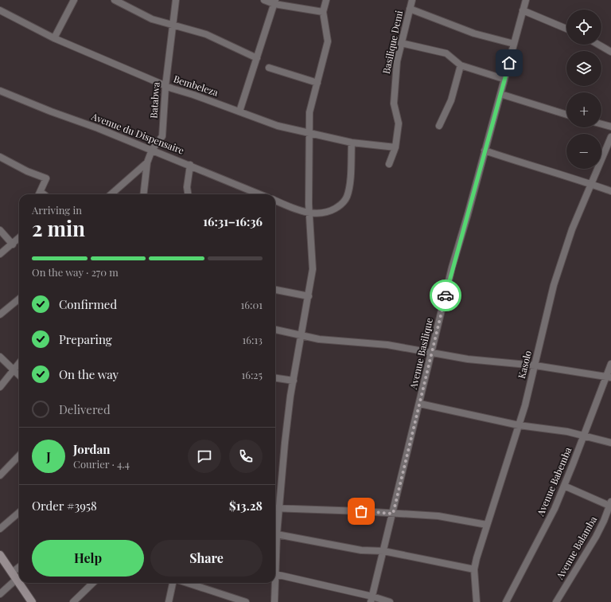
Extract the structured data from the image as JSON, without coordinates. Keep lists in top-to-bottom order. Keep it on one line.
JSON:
{"streets":{"street":["Basilique Demi","Bembeleza","Batabwa","Avenue du Dispensaire","Avenue Basilique","Kasolo","Avenue Babemba","Avenue Balamba"]},"crossings":[["Basilique Demi","Bembeleza"],["Bembeleza","Batabwa"],["Batabwa","Avenue du Dispensaire"]],"page":{"map_buttons":["+","−"],"heading":["2 min","Arriving in","16:31–16:36"],"panel":["Jordan","Courier · 4.4","Order #3958","$13.28"],"bar":"On the way · 270 m","list":[["Confirmed","16:01"],["Preparing","16:13"],["On the way","16:25"],"Delivered"],"round":"J","buttons":["Help","Share"]}}
